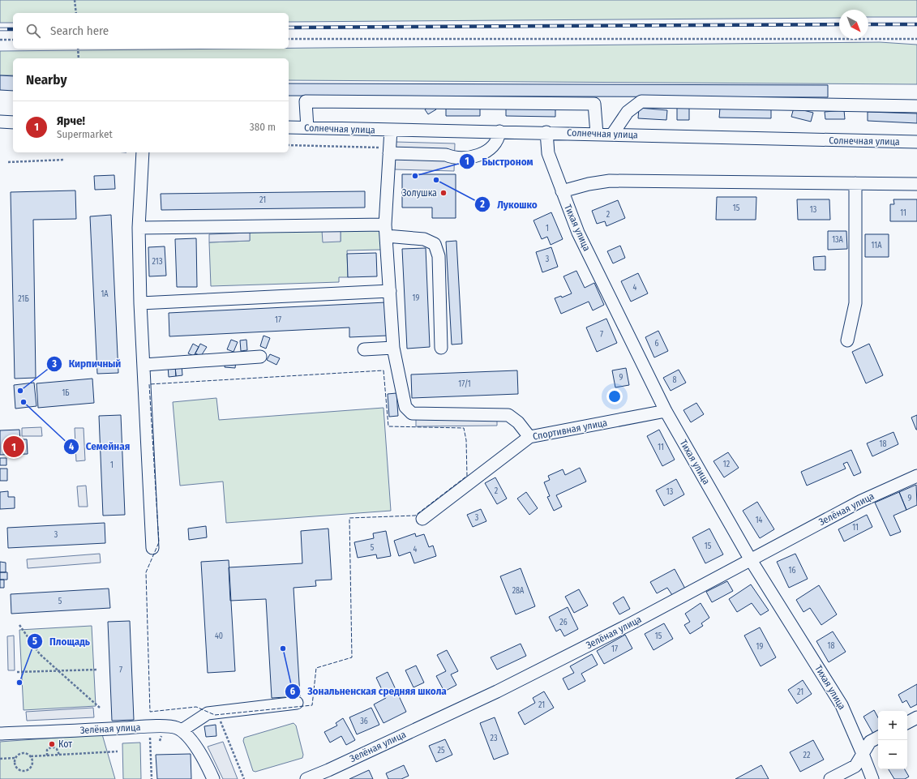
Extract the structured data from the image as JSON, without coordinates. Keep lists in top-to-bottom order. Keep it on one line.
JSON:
{"streets":{"street":["Солнечная улица","Тихая улица","Спортивная улица","Зелёная улица"]},"crossings":[["Солнечная улица","Тихая улица"],["Тихая улица","Спортивная улица"],["Тихая улица","Зелёная улица"]],"places":["Быстроном","Лукошко","Золушка","Кирпичный","Семейная","Зональненская средняя школа","Площадь","Кот"],"house_numbers":["21","15","13","11","2","1","13А","11А","3","21З","4","1А","19","21Б","17","7","6","9","8","17/1","1Б","18","11","12","1","2","13","9","3","14","11","3","15","5","4","16","28А","5","26","40","15","18","19","17","7","21","21","36","23","25","22"],"north":"bottom right","page":{"search":"Search here","heading":"Nearby","list":[{"mark":"1","name":"Ярче!","note":"Supermarket","value":"380 m"}],"pins":"1","map_buttons":["+","−"]}}
